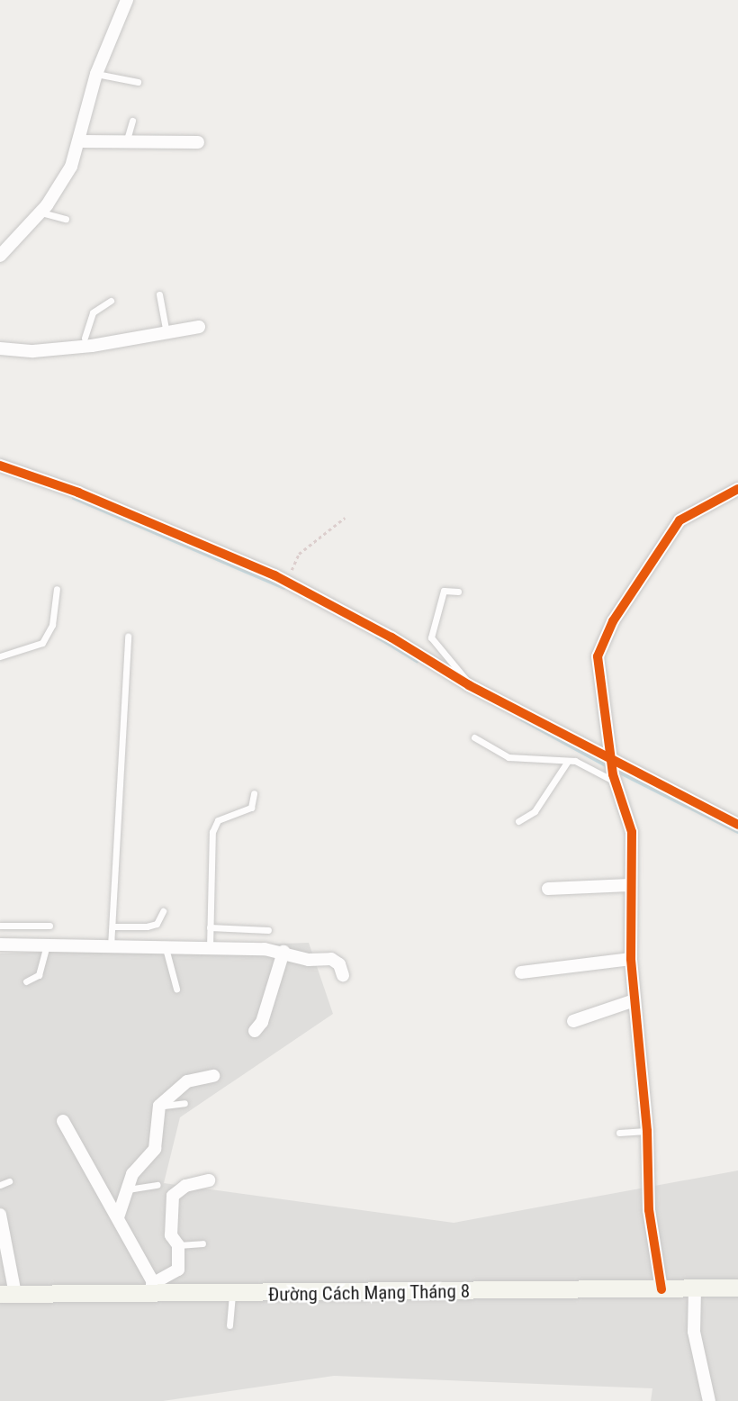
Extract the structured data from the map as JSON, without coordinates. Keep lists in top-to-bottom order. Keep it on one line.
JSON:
{"streets":{"street":["Đường Cách Mạng Tháng 8"]}}
